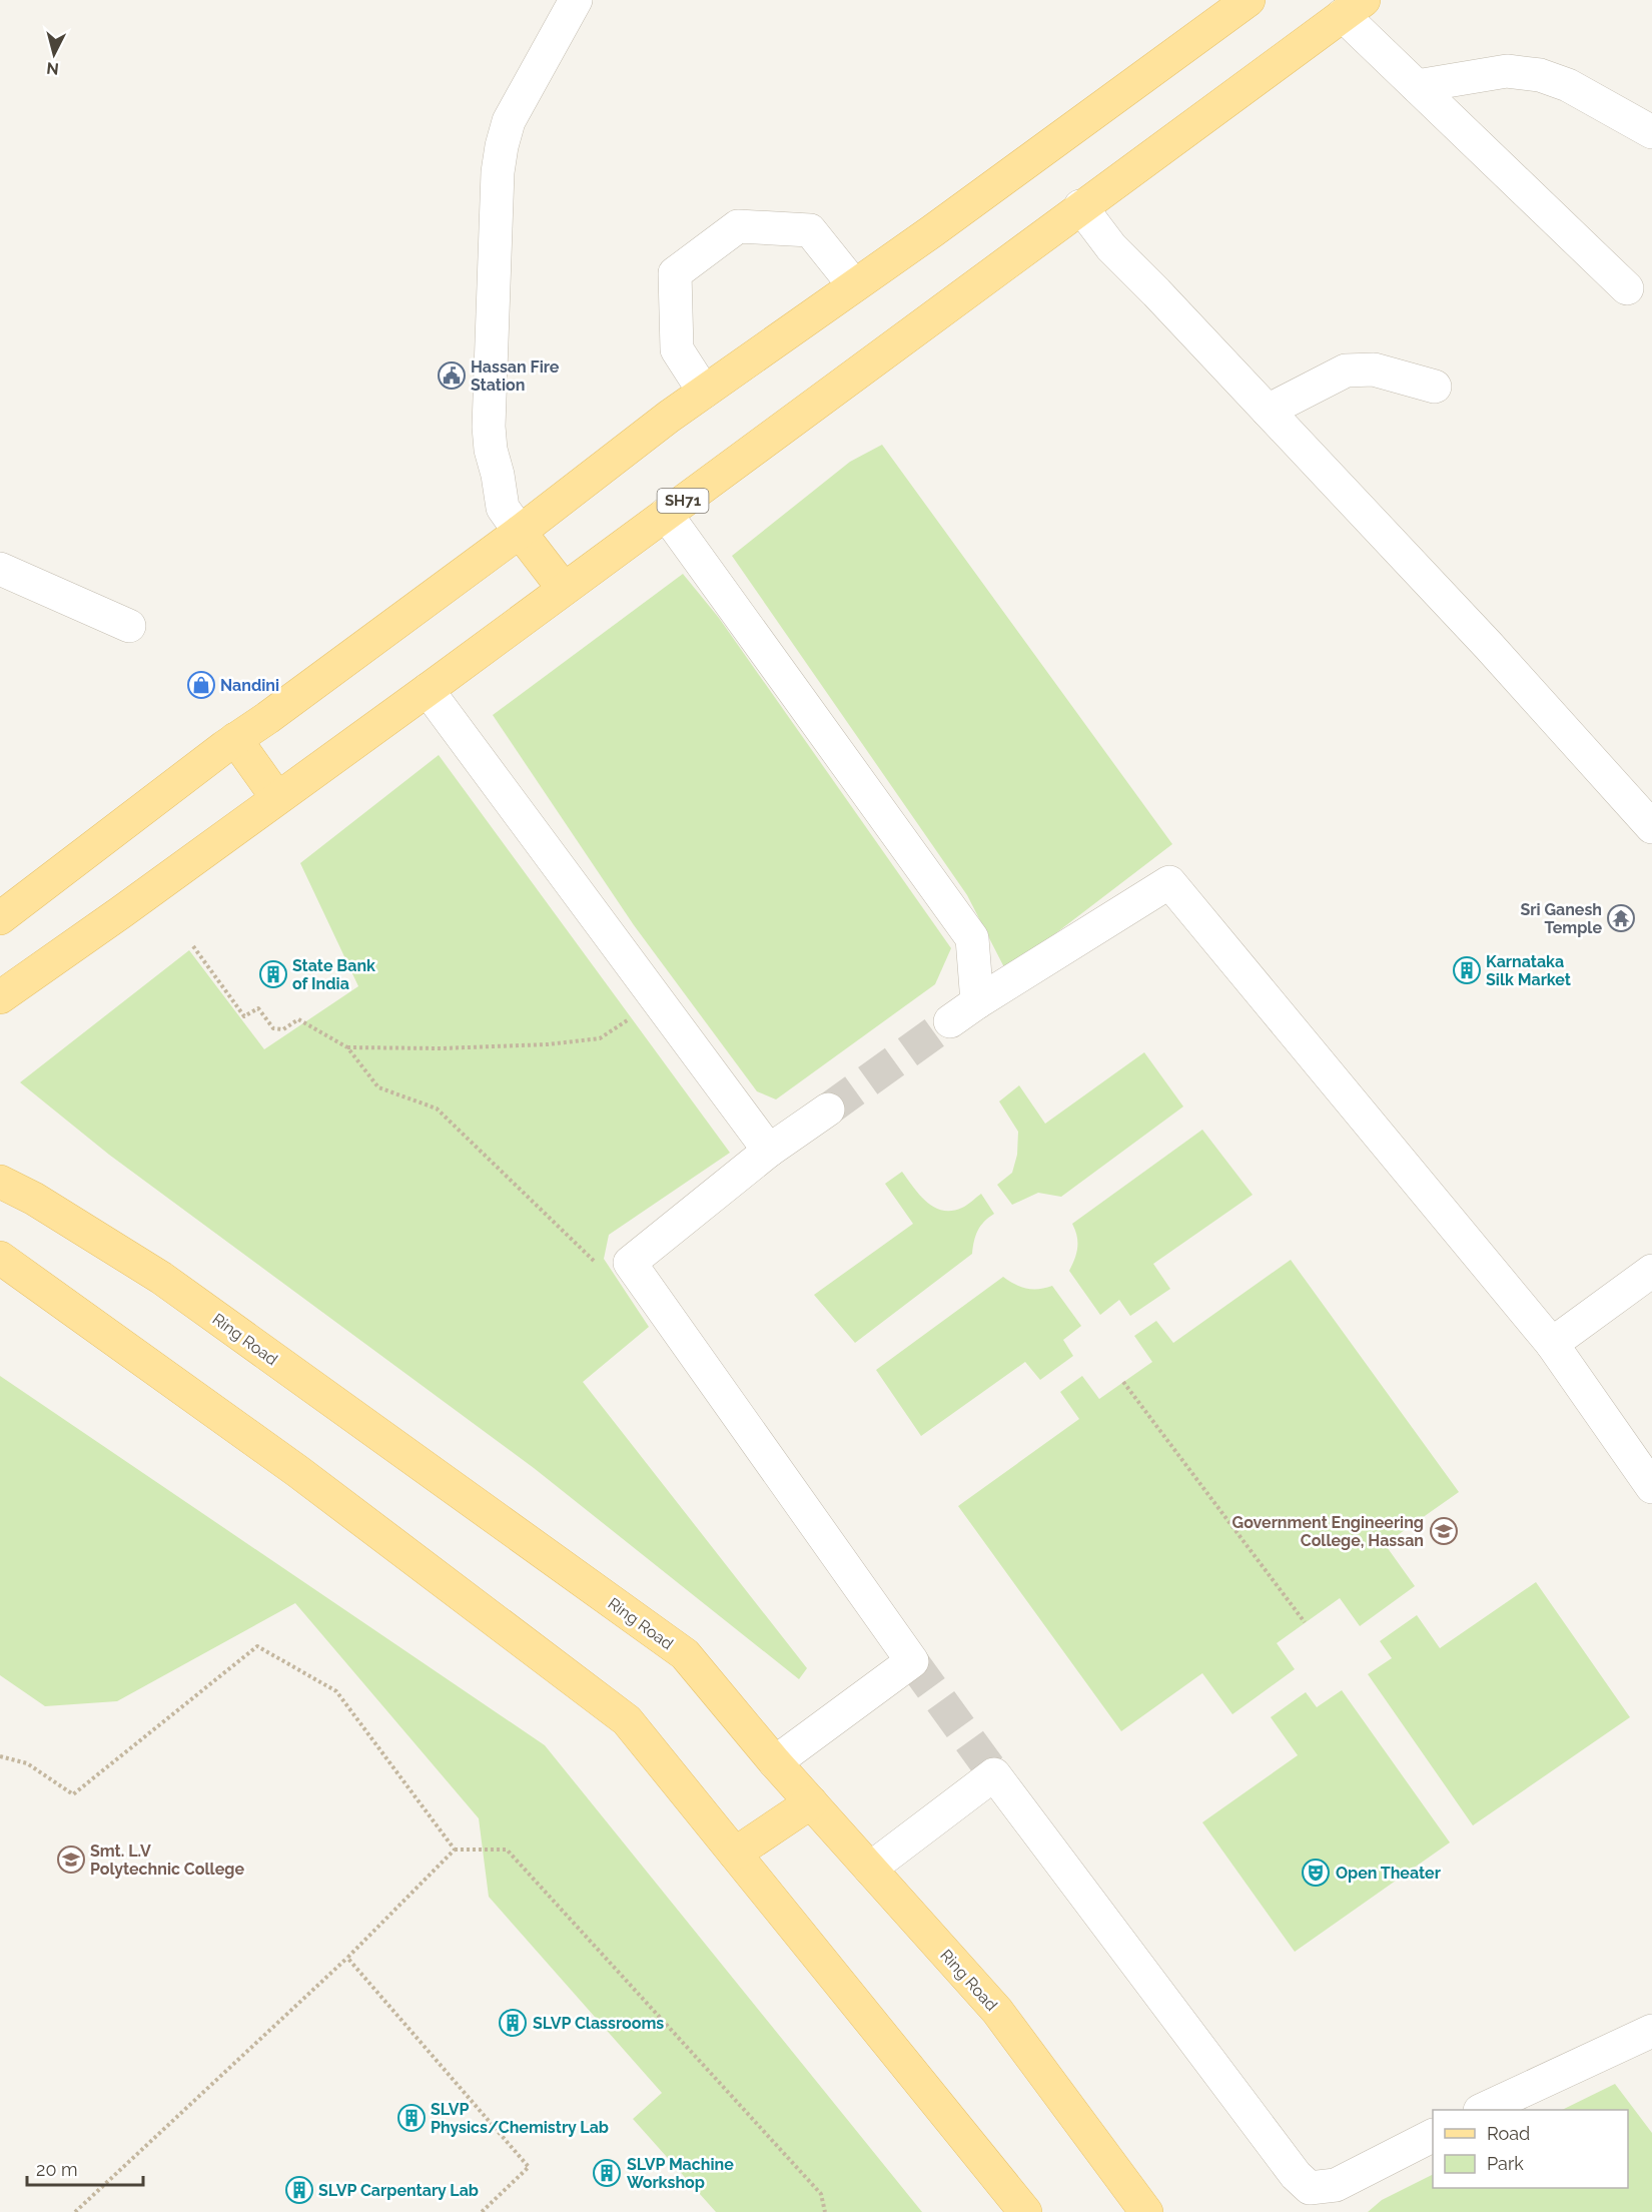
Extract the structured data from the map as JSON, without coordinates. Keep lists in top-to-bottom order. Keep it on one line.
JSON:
{"streets":{"main road":["SH71","Ring Road"]},"places":{"public building":["Hassan Fire Station"],"shop":["Nandini"],"temple":["Sri Ganesh Temple"],"building":["Karnataka Silk Market","State Bank of India","SLVP Classrooms","SLVP Physics/Chemistry Lab","SLVP Machine Workshop","SLVP Carpentary Lab"],"school or university":["Government Engineering College, Hassan","Smt. L.V Polytechnic College"],"theatre":["Open Theater"]},"legend":["Road","Park"],"scale_bar":"20 m","north":"bottom"}
